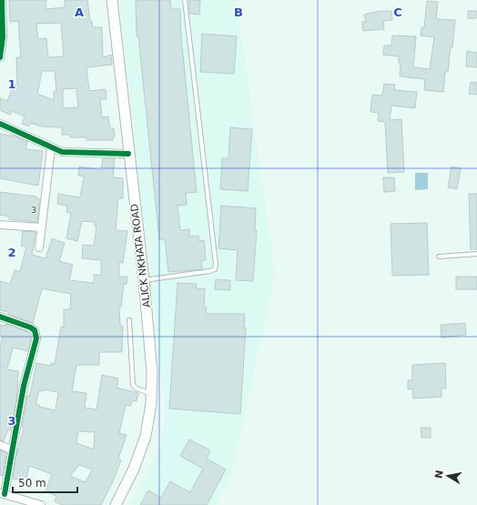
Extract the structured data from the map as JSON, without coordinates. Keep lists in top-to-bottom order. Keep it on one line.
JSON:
{"streets":{"main road":["ALICK NKHATA ROAD"]},"house_numbers":["3"],"scale_bar":"50 m","north":"left","grid":{"columns":["A","B","C"],"rows":["1","2","3"]}}
